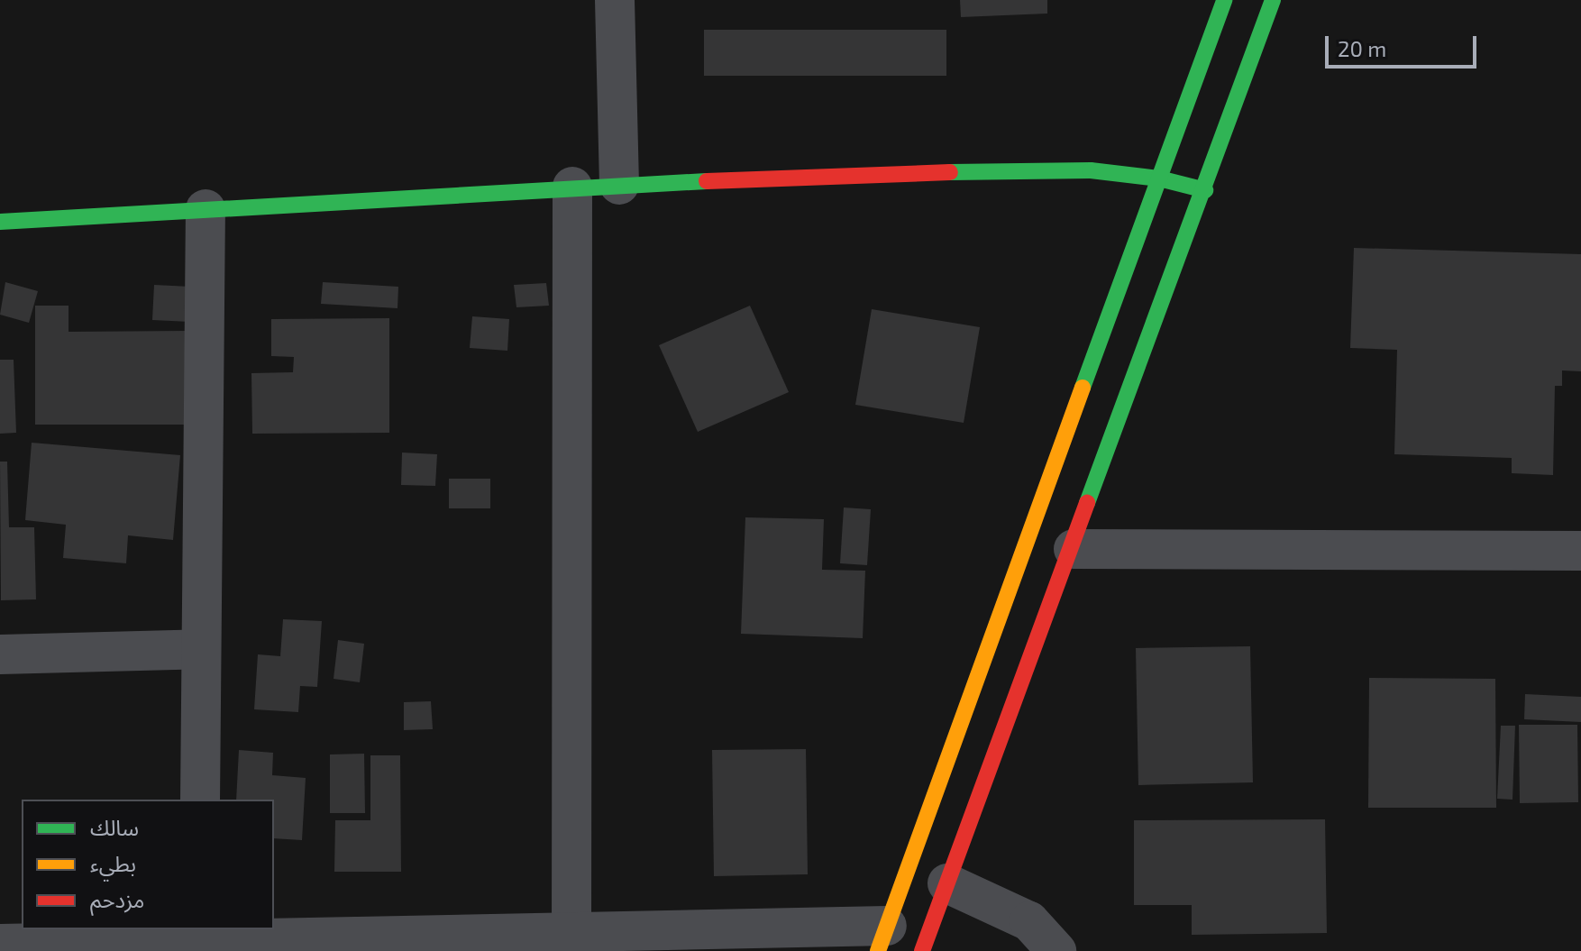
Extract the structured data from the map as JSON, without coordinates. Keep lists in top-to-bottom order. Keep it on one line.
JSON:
{"legend":["سالك","بطيء","مزدحم"],"scale_bar":"20 m"}
